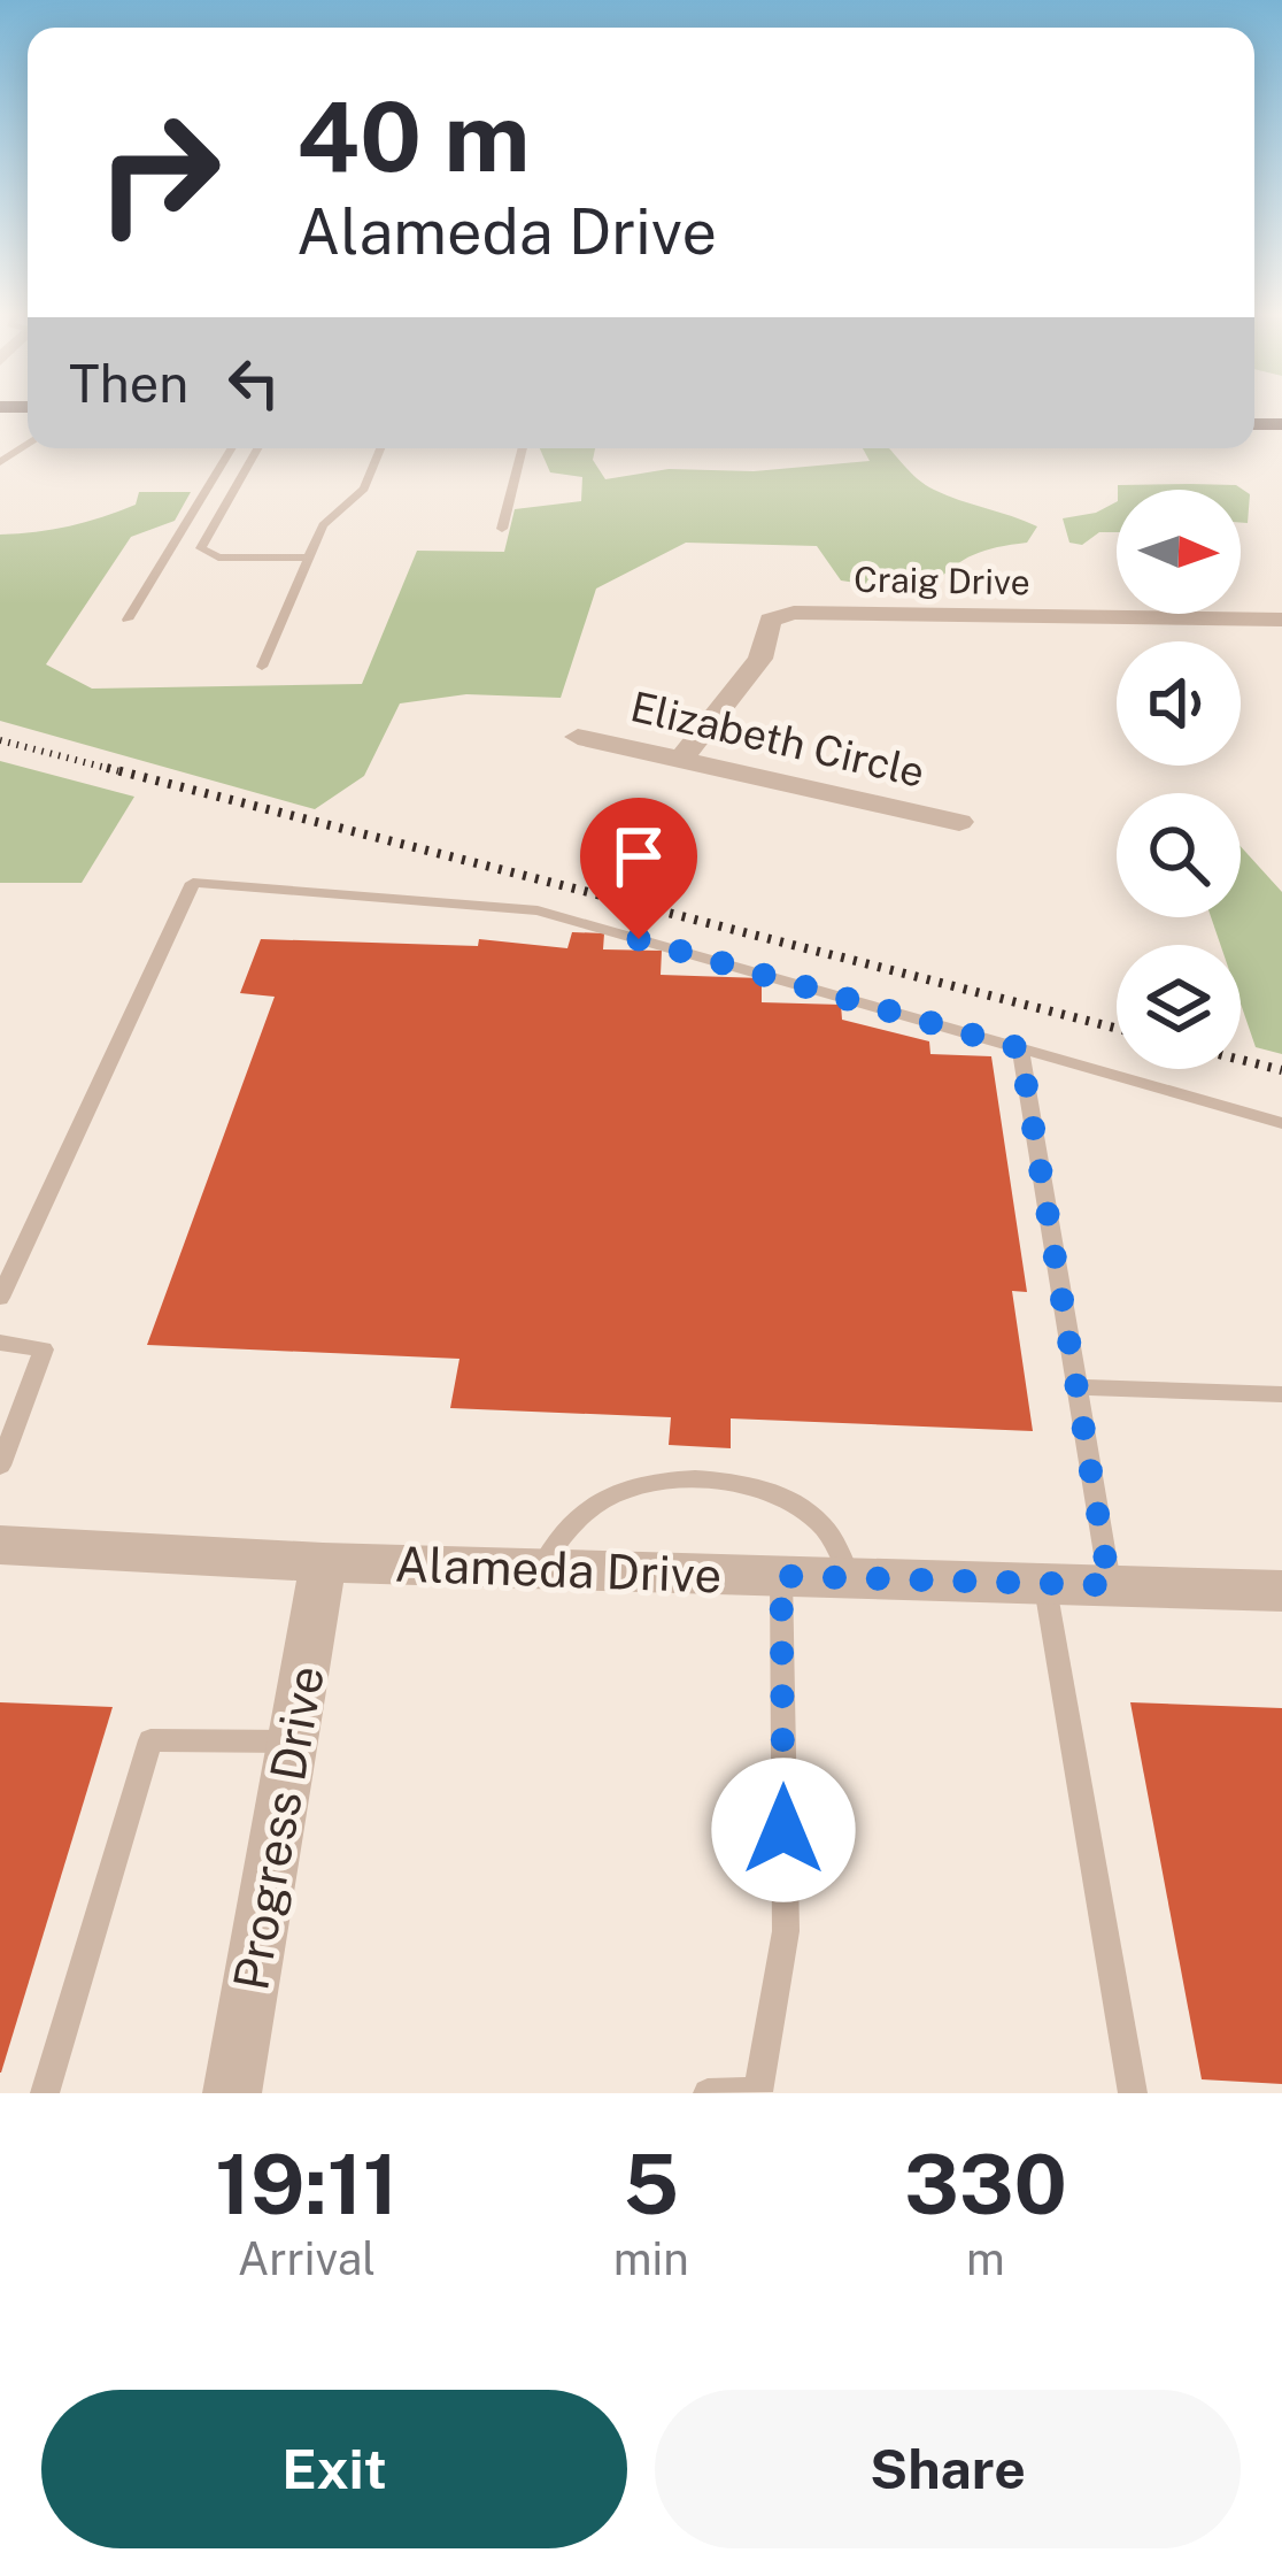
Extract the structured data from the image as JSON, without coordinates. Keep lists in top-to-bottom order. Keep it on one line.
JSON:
{"streets":{"street":["Craig Drive","Elizabeth Circle","Alameda Drive","Progress Drive"]},"crossings":[["Craig Drive","Elizabeth Circle"],["Alameda Drive","Progress Drive"]],"north":"right","page":{"turn":["40 m","Alameda Drive"],"then":"Then","eta":["19:11","Arrival","5","min","330","m"],"buttons":["Exit","Share"]}}
